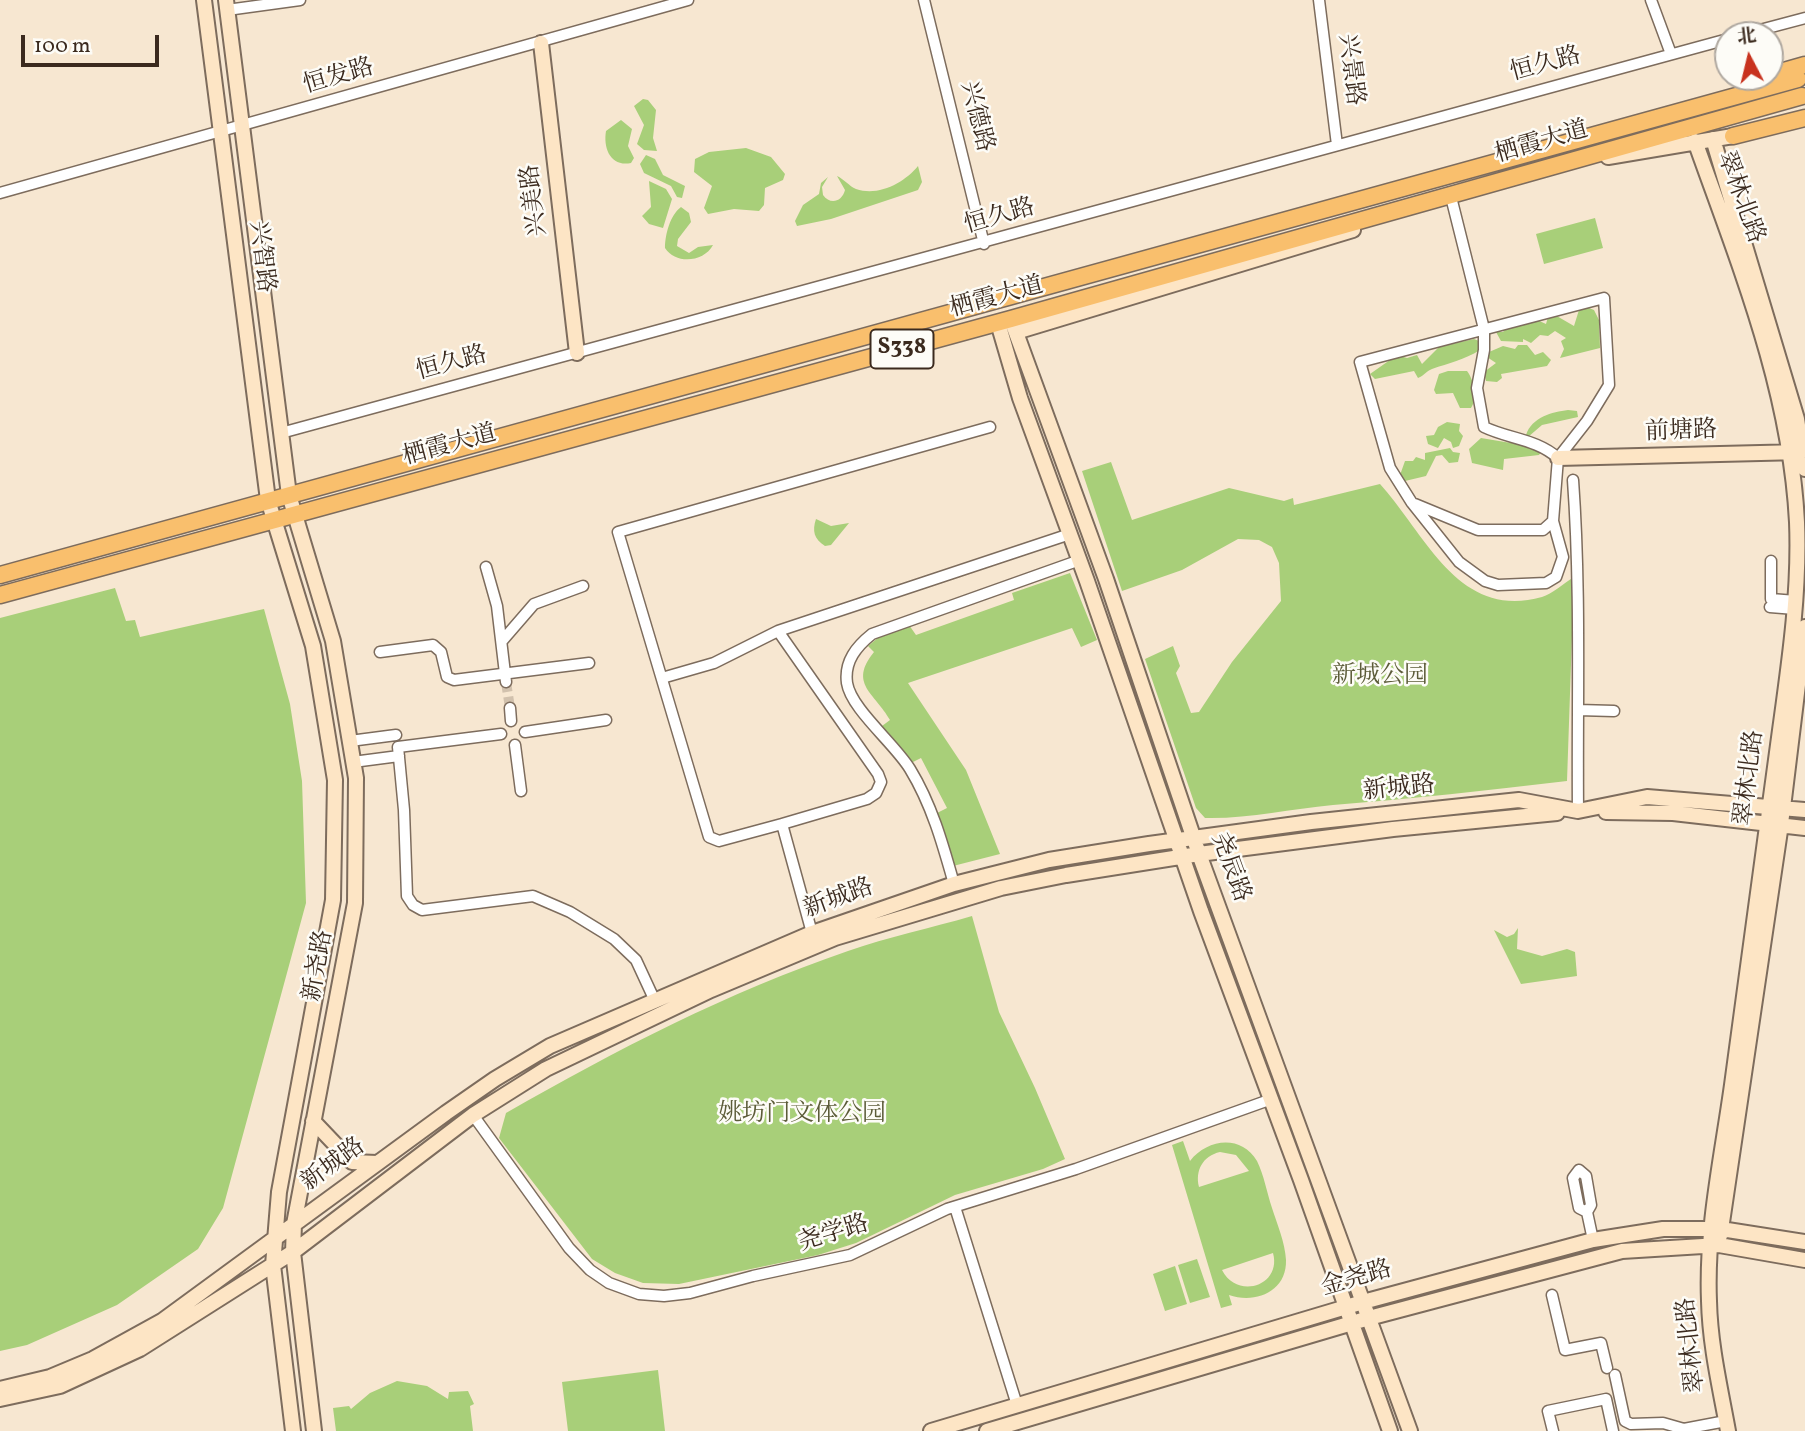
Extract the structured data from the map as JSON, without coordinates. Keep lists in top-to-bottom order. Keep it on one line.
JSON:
{"streets":{"main road":["栖霞大道","翠林北路","兴美路","兴智路","S338","前塘路","新城路","尧辰路","新尧路","金尧路"],"street":["恒久路","兴景路","恒发路","兴德路","尧学路"]},"crossings":[["恒久路","兴景路"],["恒久路","兴德路"],["恒久路","兴美路"],["恒久路","兴智路"],["恒发路","兴美路"],["恒发路","兴智路"],["栖霞大道","兴智路"],["栖霞大道","尧辰路"],["栖霞大道","新尧路"],["翠林北路","前塘路"],["翠林北路","新城路"],["翠林北路","金尧路"],["兴智路","新尧路"],["新城路","尧辰路"],["新城路","新尧路"],["新城路","尧学路"],["尧辰路","尧学路"],["尧辰路","金尧路"]],"parks":["新城公园","姚坊门文体公园"],"scale_bar":"100 m","north":"top"}
